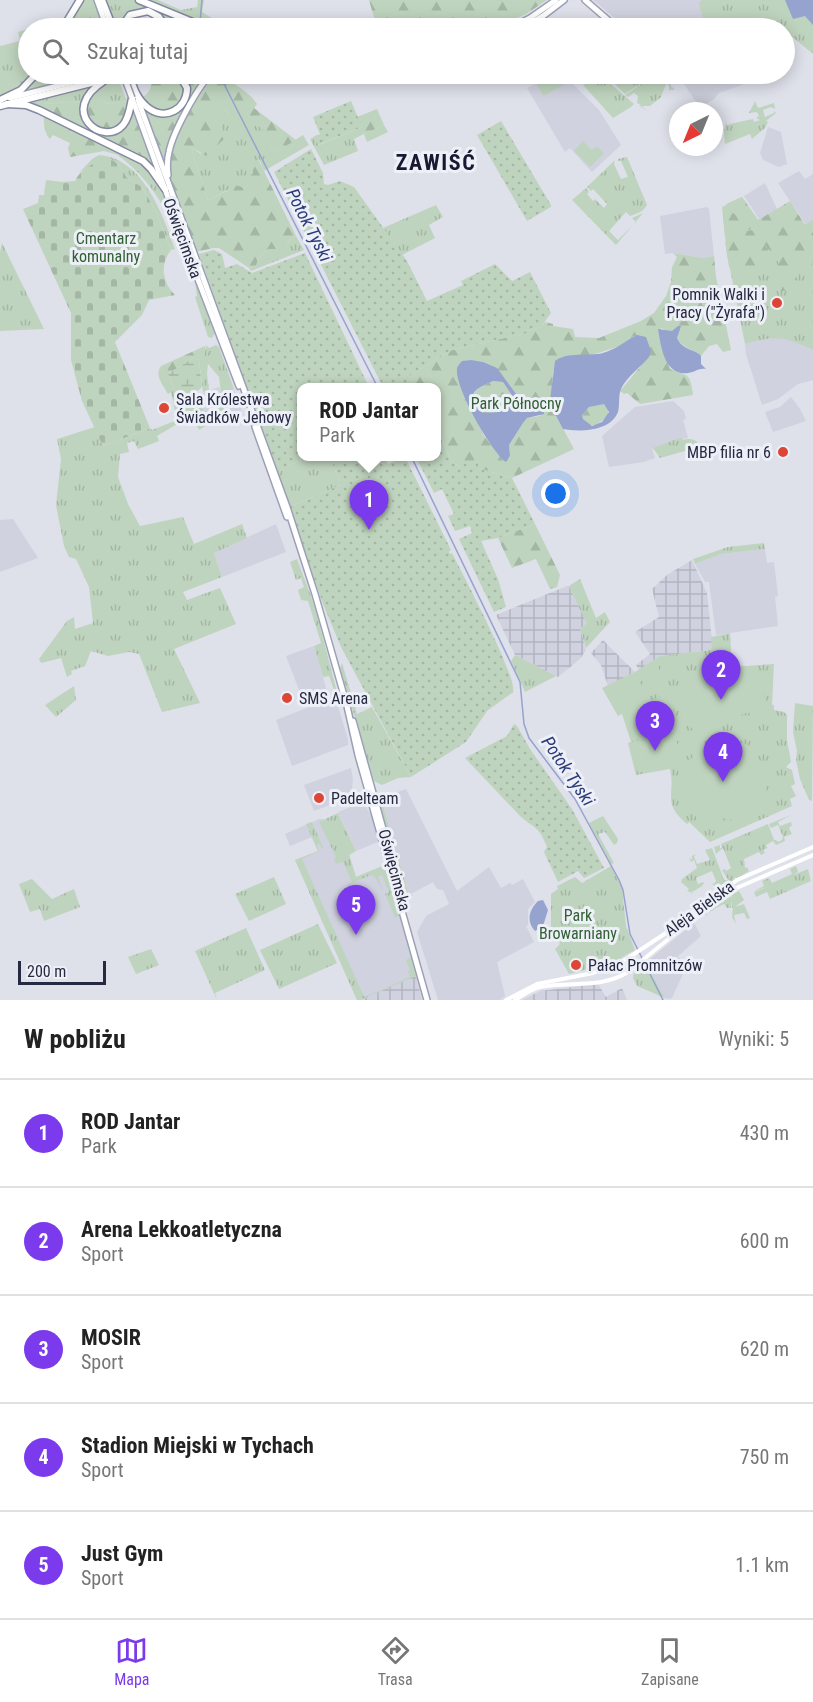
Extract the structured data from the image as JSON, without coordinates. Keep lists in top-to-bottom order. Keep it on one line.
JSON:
{"streets":{"highway":["Oświęcimska"],"main road":["Aleja Bielska"]},"districts":["ZAWIŚĆ"],"water":["Potok Tyski"],"parks":["Cmentarz komunalny","Park Północny","Park Browarniany"],"places":["Pomnik Walki i Pracy (\"Żyrafa\")","Sala Królestwa Świadków Jehowy","MBP filia nr 6","SMS Arena","Padelteam","Pałac Promnitzów"],"scale_bar":"200 m","north":"bottom left","page":{"search":"Szukaj tutaj","popup":["ROD Jantar","Park"],"pins":["1","2","3","4","5"],"scale":"200 m","heading":["W pobliżu","Wyniki: 5"],"list":[{"mark":"1","name":"ROD Jantar","note":"Park","value":"430 m"},{"mark":"2","name":"Arena Lekkoatletyczna","note":"Sport","value":"600 m"},{"mark":"3","name":"MOSIR","note":"Sport","value":"620 m"},{"mark":"4","name":"Stadion Miejski w Tychach","note":"Sport","value":"750 m"},{"mark":"5","name":"Just Gym","note":"Sport","value":"1.1 km"}],"nav":["Mapa","Trasa","Zapisane"]}}
